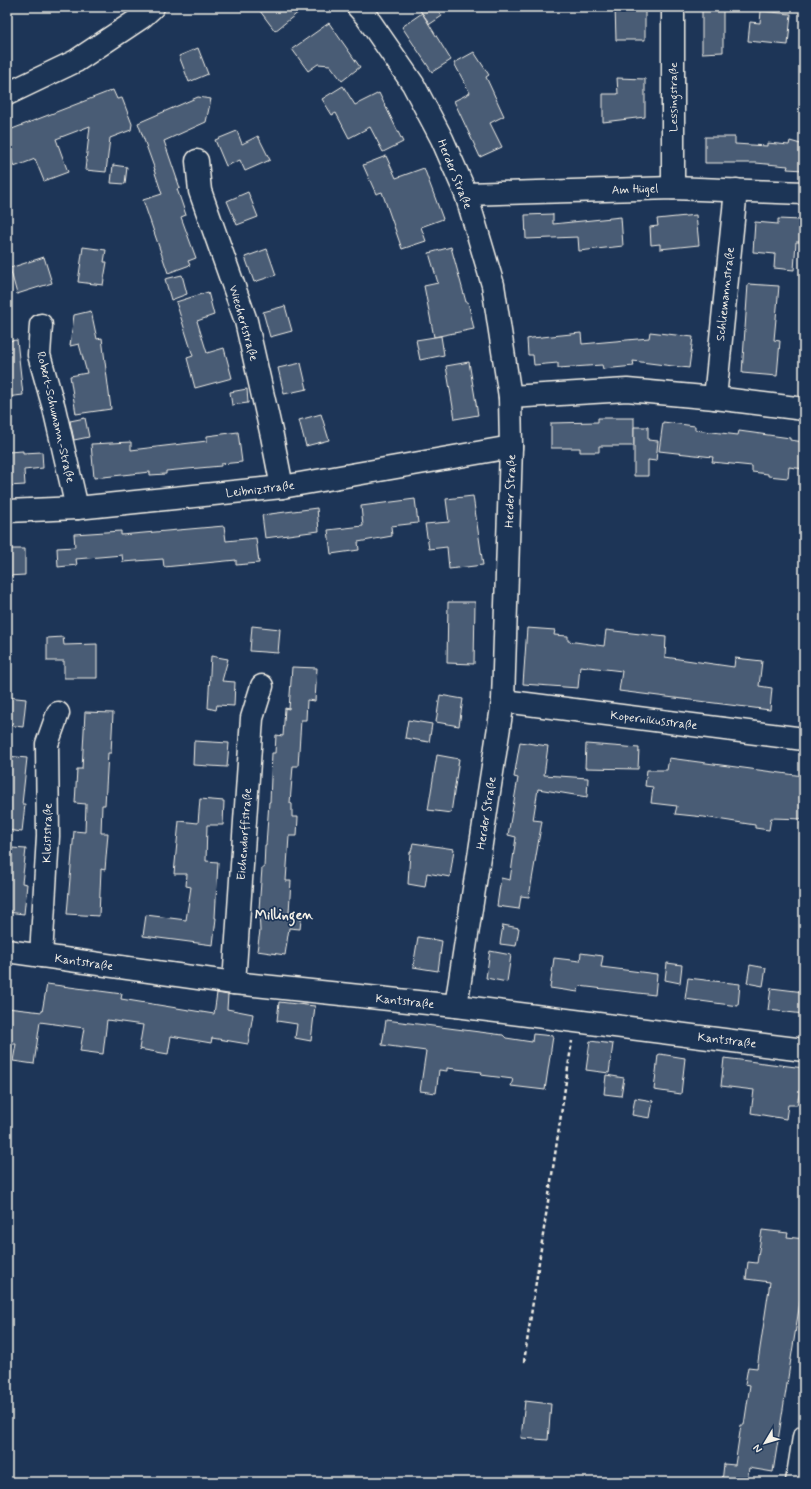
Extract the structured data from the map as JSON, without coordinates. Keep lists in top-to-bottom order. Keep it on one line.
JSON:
{"streets":{"street":["Lessingstraße","Herder Straße","Am Hügel","Schliemannstraße","Wiechertstraße","Robert-Schumann-Straße","Leibnizstraße","Kopernikusstraße","Kleiststraße","Eichendorffstraße","Kantstraße"]},"crossings":[["Lessingstraße","Am Hügel"],["Herder Straße","Am Hügel"],["Herder Straße","Leibnizstraße"],["Herder Straße","Kopernikusstraße"],["Herder Straße","Kantstraße"],["Am Hügel","Schliemannstraße"],["Wiechertstraße","Leibnizstraße"],["Robert-Schumann-Straße","Leibnizstraße"],["Kleiststraße","Kantstraße"],["Eichendorffstraße","Kantstraße"]],"districts":["Millingen"],"north":"bottom left"}
